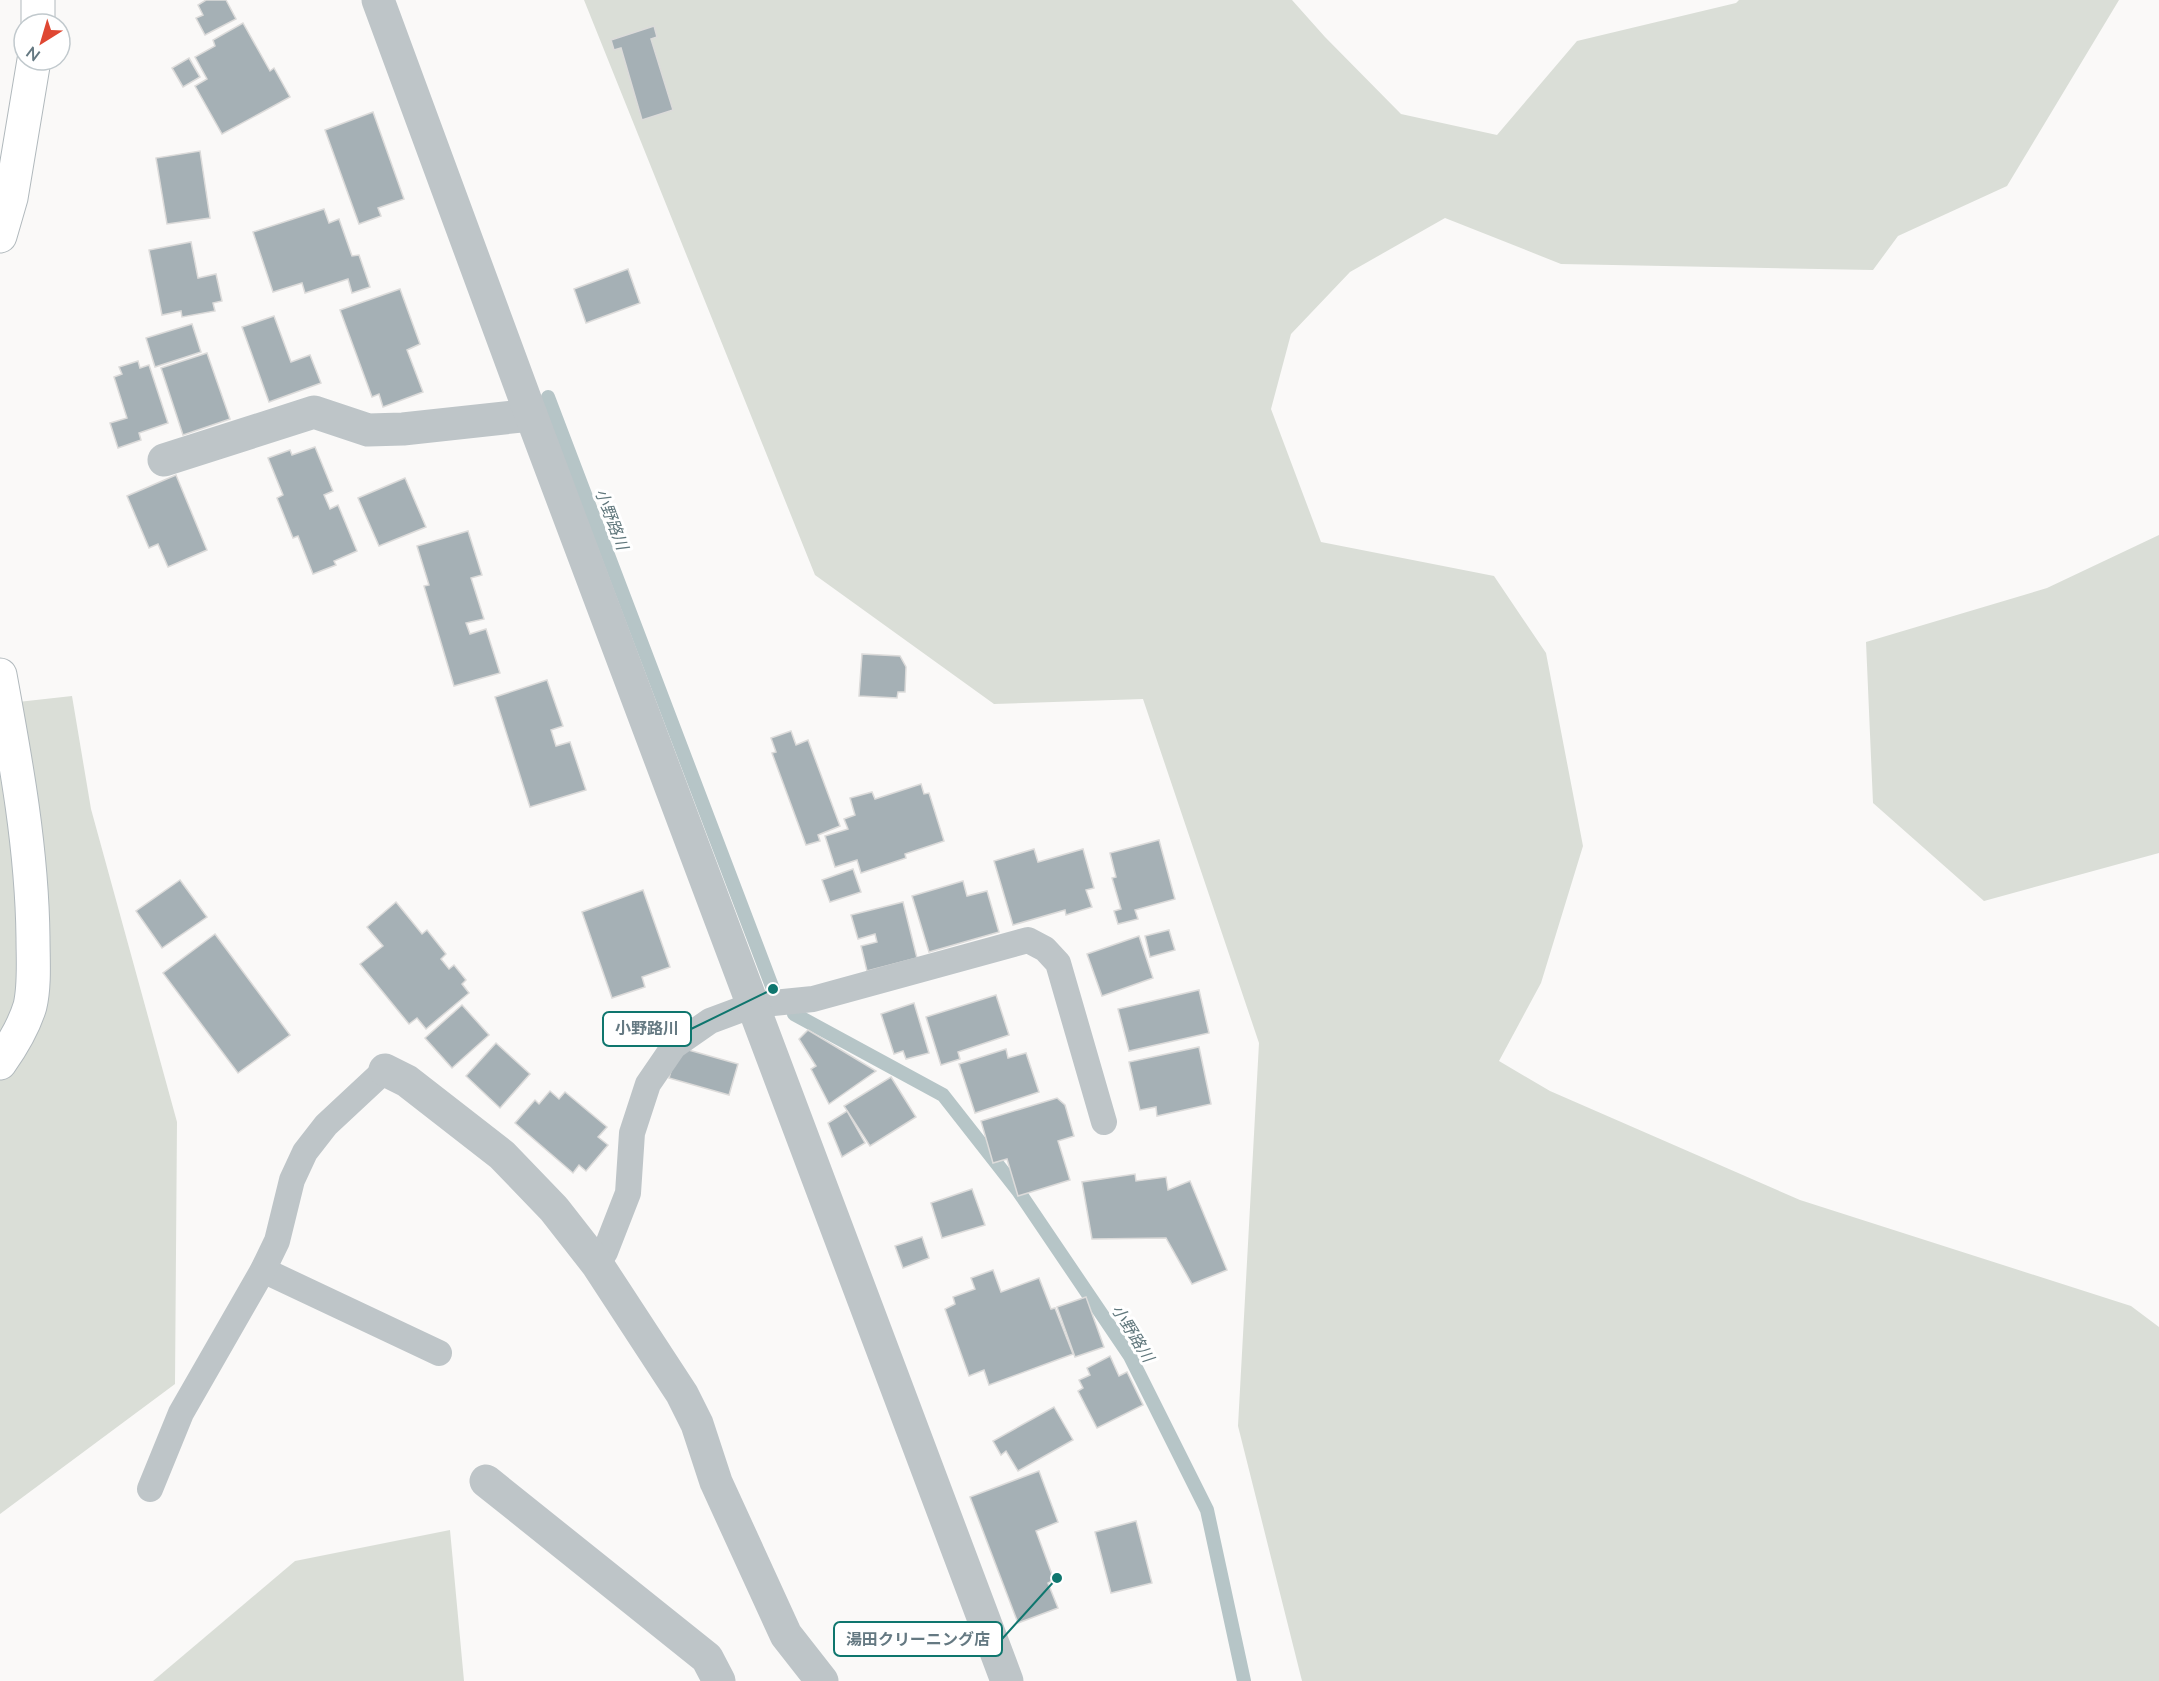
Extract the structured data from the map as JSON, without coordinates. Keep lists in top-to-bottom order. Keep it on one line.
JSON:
{"water":["小野路川"],"places":["小野路川","湯田クリーニング店"],"north":"bottom left"}
